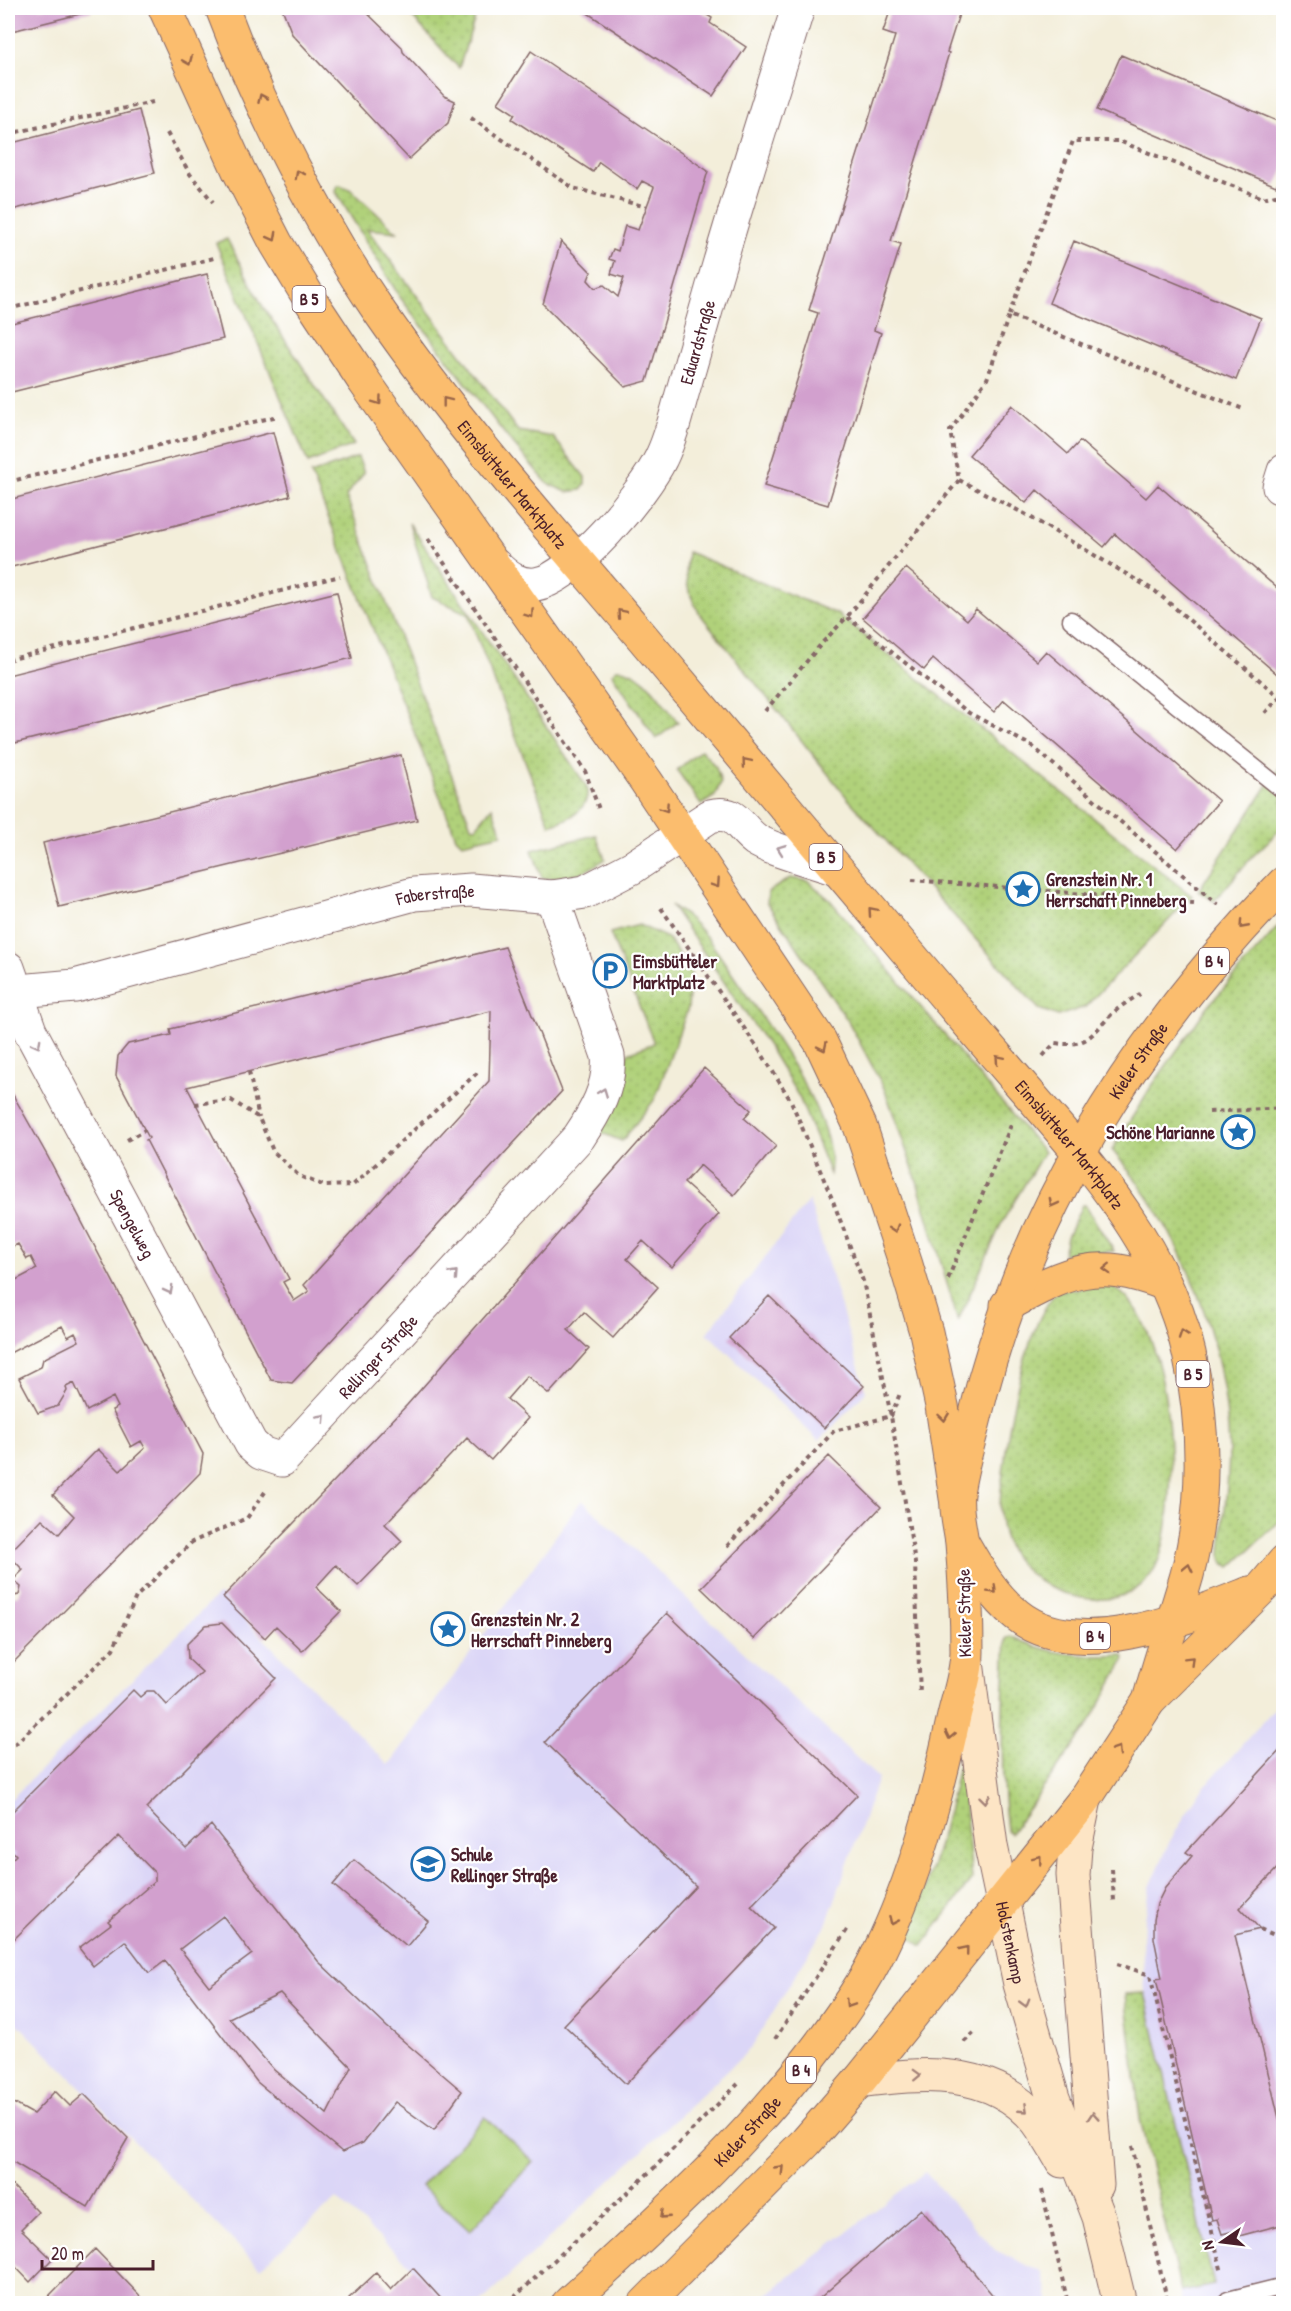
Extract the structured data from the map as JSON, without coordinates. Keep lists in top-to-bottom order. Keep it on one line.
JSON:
{"streets":{"main road":["B 5","Eimsbütteler Marktplatz","B 4","Kieler Straße","Holstenkamp"],"street":["Eduardstraße","Faberstraße","Spengelweg","Rellinger Straße"]},"crossings":[["B 5","Eduardstraße"],["B 5","Faberstraße"],["B 5","Kieler Straße"],["Eduardstraße","Eimsbütteler Marktplatz"],["Eimsbütteler Marktplatz","Faberstraße"],["Eimsbütteler Marktplatz","B 4"],["Eimsbütteler Marktplatz","Kieler Straße"],["Faberstraße","Spengelweg"],["Faberstraße","Rellinger Straße"],["B 4","Kieler Straße"],["B 4","Holstenkamp"],["Kieler Straße","Holstenkamp"],["Spengelweg","Rellinger Straße"]],"one_way":["Spengelweg","Rellinger Straße"],"places":{"place":["Grenzstein Nr. 1 Herrschaft Pinneberg","Schöne Marianne","Grenzstein Nr. 2 Herrschaft Pinneberg"],"parking":["Eimsbütteler Marktplatz"],"school or university":["Schule Rellinger Straße"]},"scale_bar":"20 m","north":"left"}
